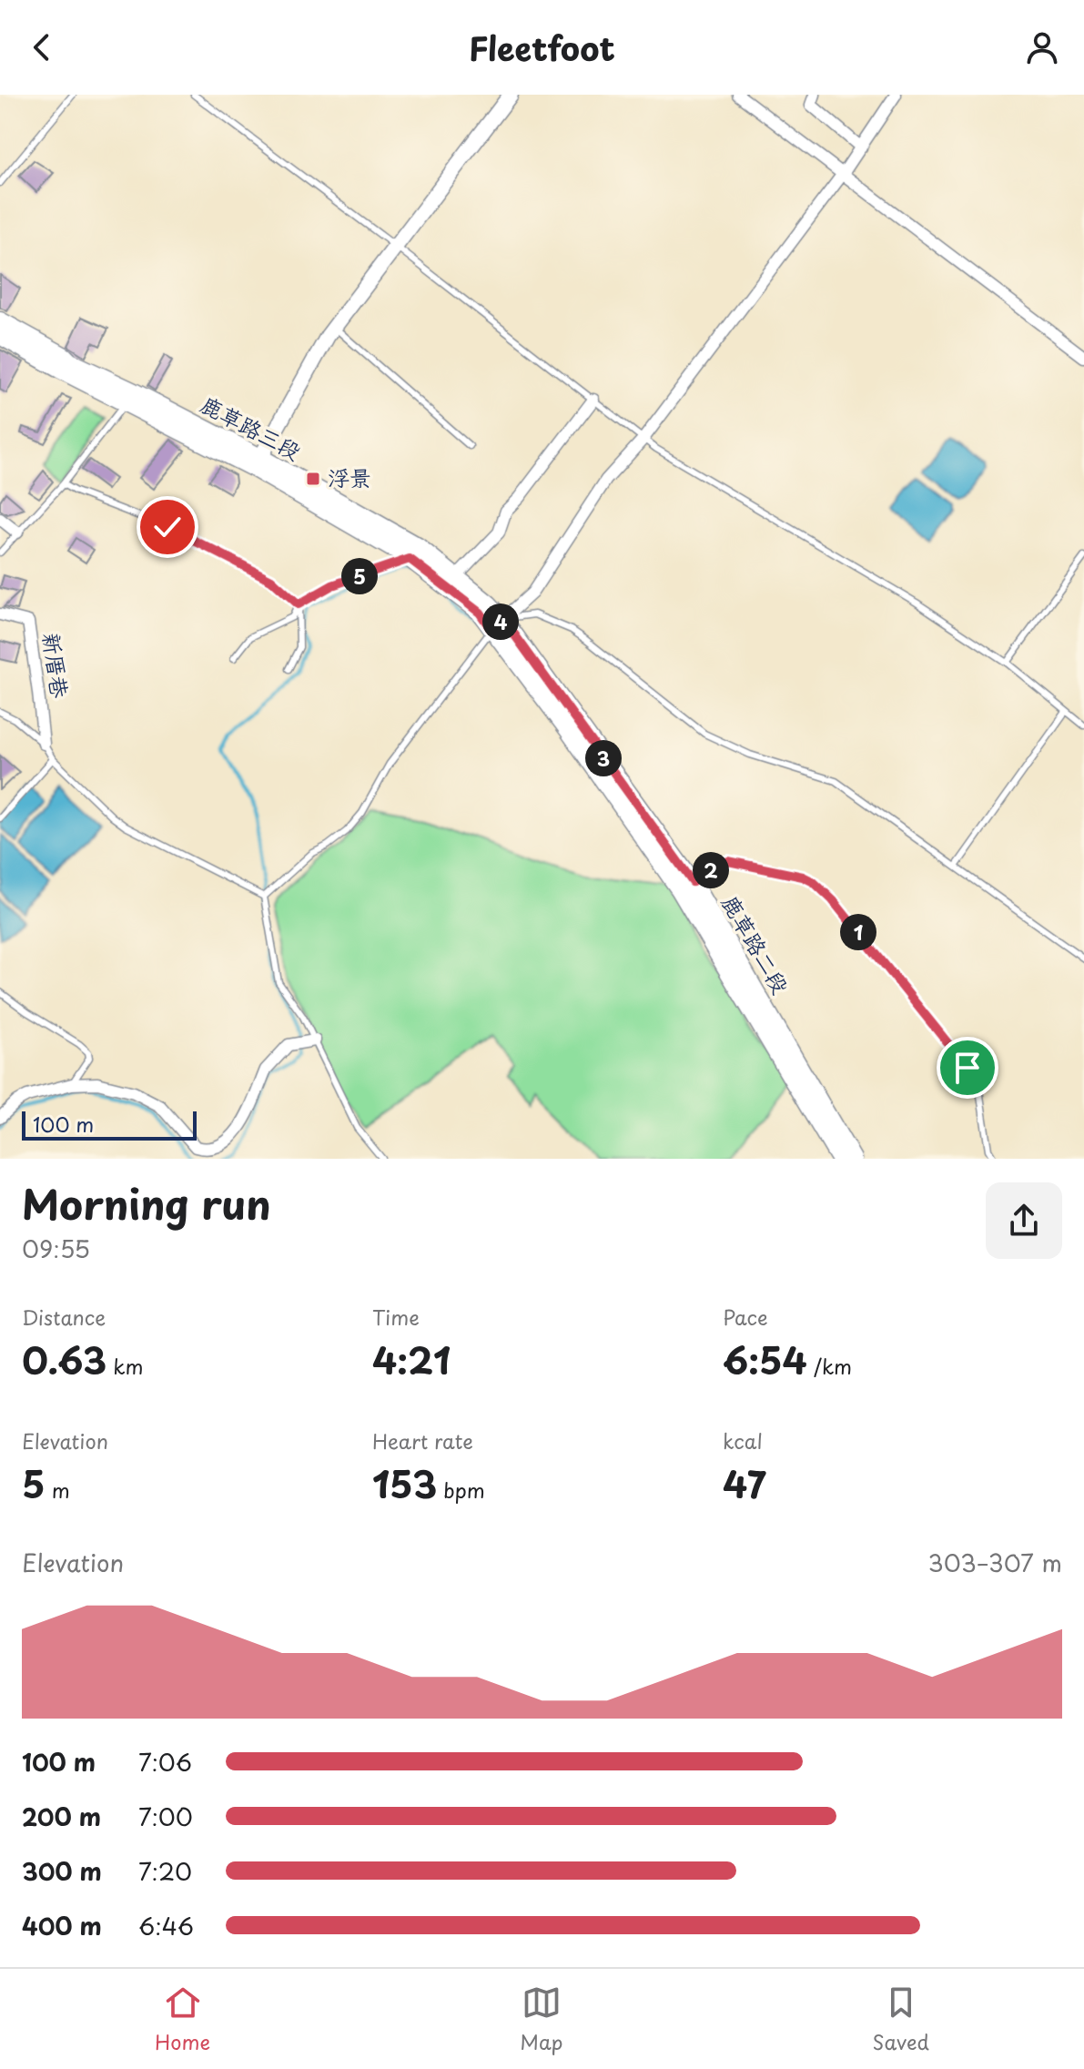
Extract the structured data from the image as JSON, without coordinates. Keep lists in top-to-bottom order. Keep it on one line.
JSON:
{"streets":{"main road":["鹿草路三段","鹿草路二段"],"street":["新厝巷"]},"crossings":[["鹿草路三段","鹿草路二段"]],"places":{"transit":["浮景"]},"scale_bar":"100 m","page":{"header":"Fleetfoot","pins":["5","4","3","2","1"],"scale":"100 m","heading":["Morning run","09:55"],"stats":[["Distance","0.63 km"],["Time","4:21"],["Pace","6:54 /km"],["Elevation","5 m"],["Heart rate","153 bpm"],["kcal","47"]],"chart":["Elevation","303–307 m"],"list":[{"name":"100 m","note":"7:06"},{"name":"200 m","note":"7:00"},{"name":"300 m","note":"7:20"},{"name":"400 m","note":"6:46"}],"tabs":["Home","Map","Saved"]}}
